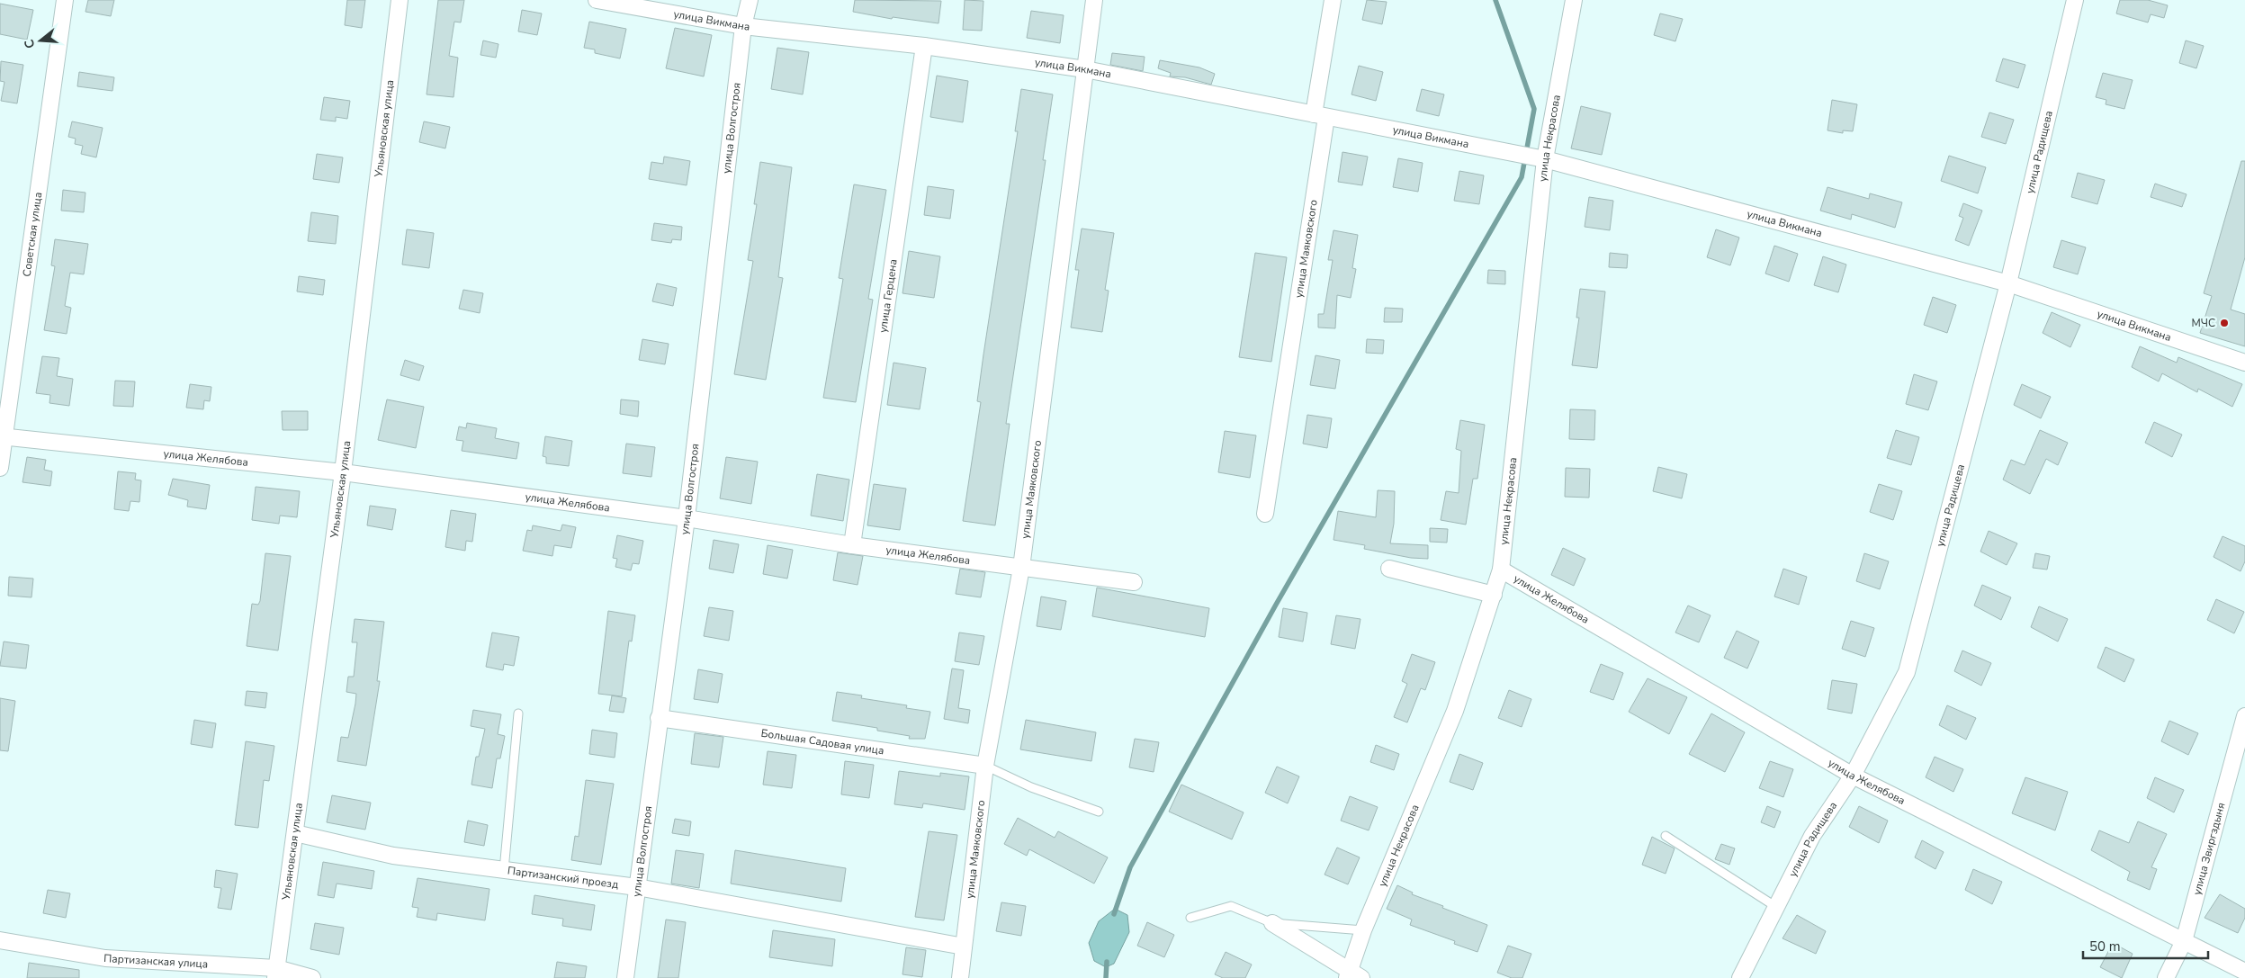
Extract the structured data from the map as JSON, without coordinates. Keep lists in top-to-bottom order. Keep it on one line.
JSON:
{"streets":{"street":["улица Викмана","улица Волгостроя","Ульяновская улица","улица Некрасова","улица Радищева","Советская улица","улица Маяковского","улица Герцена","улица Желябова","Большая Садовая улица","улица Звиргздыня","Партизанский проезд","Партизанская улица"]},"crossings":[["улица Викмана","улица Волгостроя"],["улица Викмана","улица Некрасова"],["улица Викмана","улица Радищева"],["улица Викмана","улица Маяковского"],["улица Викмана","улица Герцена"],["улица Волгостроя","улица Желябова"],["улица Волгостроя","Большая Садовая улица"],["улица Волгостроя","Партизанский проезд"],["Ульяновская улица","улица Желябова"],["Ульяновская улица","Партизанский проезд"],["Ульяновская улица","Партизанская улица"],["улица Некрасова","улица Желябова"],["улица Радищева","улица Желябова"],["Советская улица","улица Желябова"],["улица Маяковского","улица Желябова"],["улица Маяковского","Большая Садовая улица"],["улица Маяковского","Партизанский проезд"],["улица Герцена","улица Желябова"],["улица Желябова","улица Звиргздыня"]],"places":["МЧС"],"scale_bar":"50 m","north":"left"}
